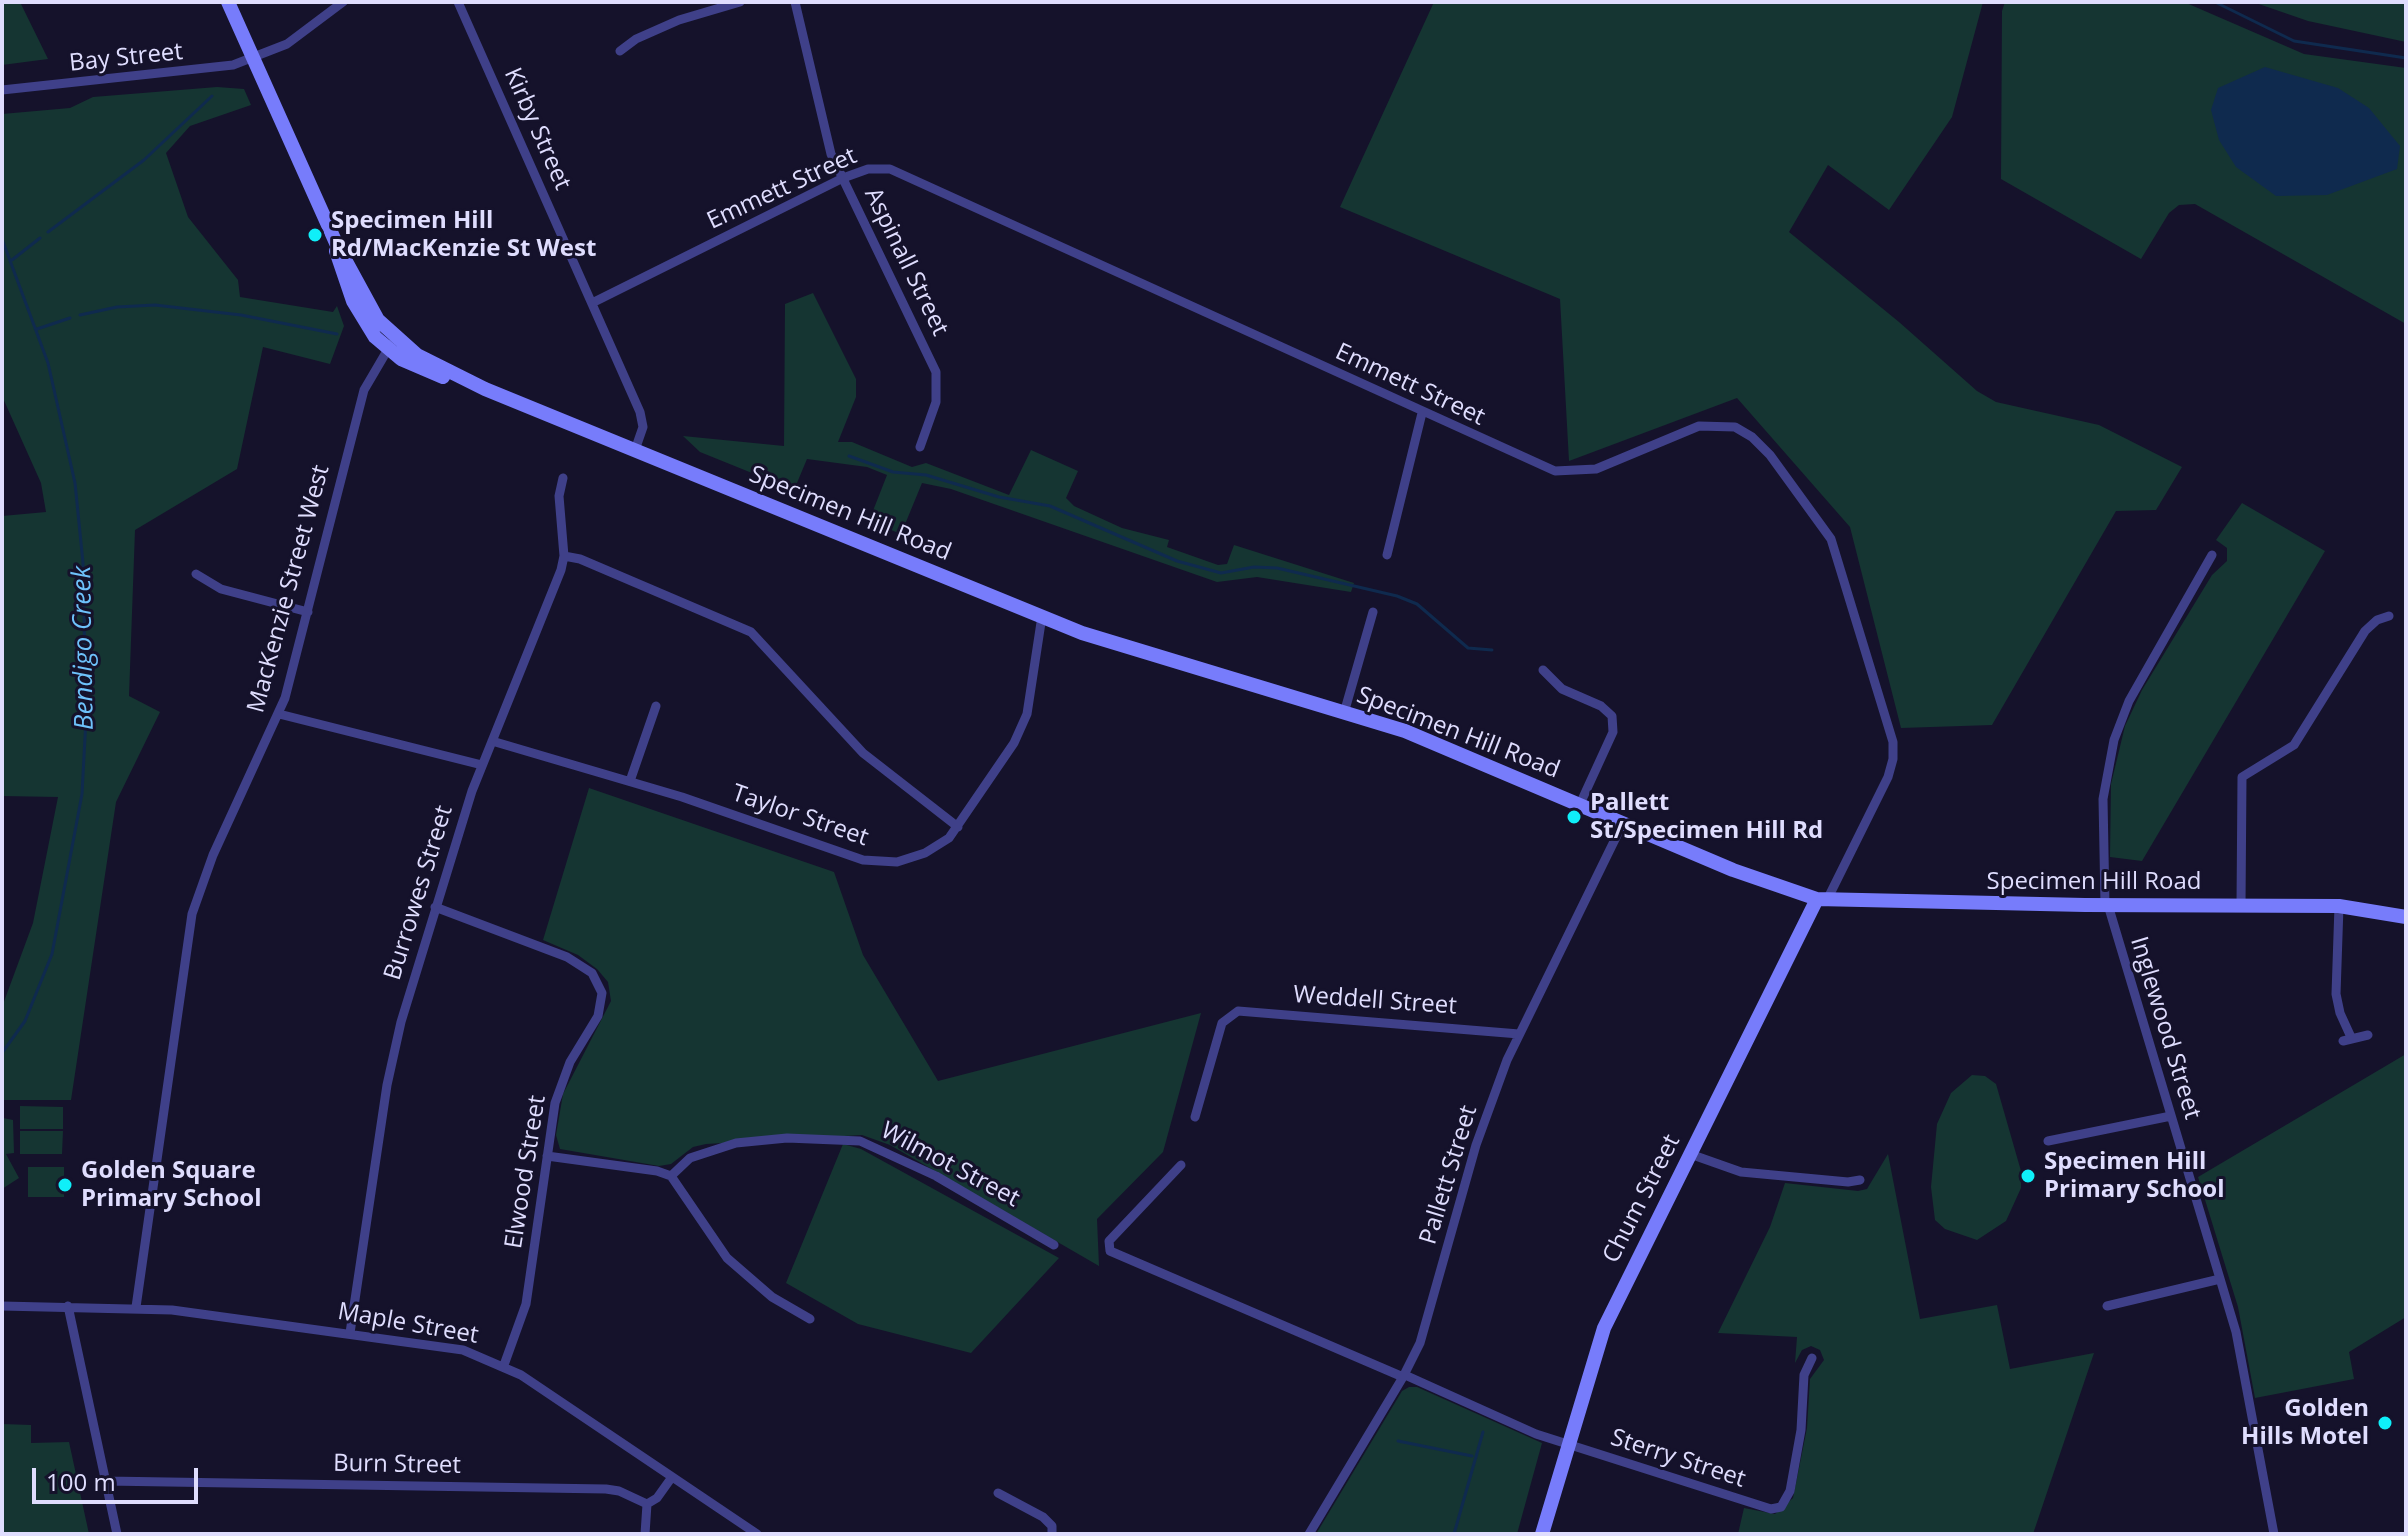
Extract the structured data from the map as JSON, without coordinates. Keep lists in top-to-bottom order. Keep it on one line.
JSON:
{"streets":{"main road":["Specimen Hill Road","Chum Street"],"street":["Bay Street","Kirby Street","Emmett Street","Aspinall Street","MacKenzie Street West","Taylor Street","Burrowes Street","Weddell Street","Inglewood Street","Wilmot Street","Elwood Street","Pallett Street","Maple Street","Sterry Street","Burn Street"]},"crossings":[["Kirby Street","Emmett Street"],["Kirby Street","Specimen Hill Road"],["Emmett Street","Aspinall Street"],["Emmett Street","Specimen Hill Road"],["Emmett Street","Chum Street"],["Specimen Hill Road","MacKenzie Street West"],["Specimen Hill Road","Taylor Street"],["Specimen Hill Road","Inglewood Street"],["Specimen Hill Road","Pallett Street"],["Specimen Hill Road","Chum Street"],["MacKenzie Street West","Maple Street"],["Taylor Street","Burrowes Street"],["Burrowes Street","Elwood Street"],["Burrowes Street","Maple Street"],["Weddell Street","Pallett Street"],["Elwood Street","Maple Street"],["Chum Street","Sterry Street"]],"water":["Bendigo Creek"],"places":["Specimen Hill Rd/MacKenzie St West","Pallett St/Specimen Hill Rd","Specimen Hill Primary School","Golden Square Primary School","Golden Hills Motel"],"scale_bar":"100 m"}
